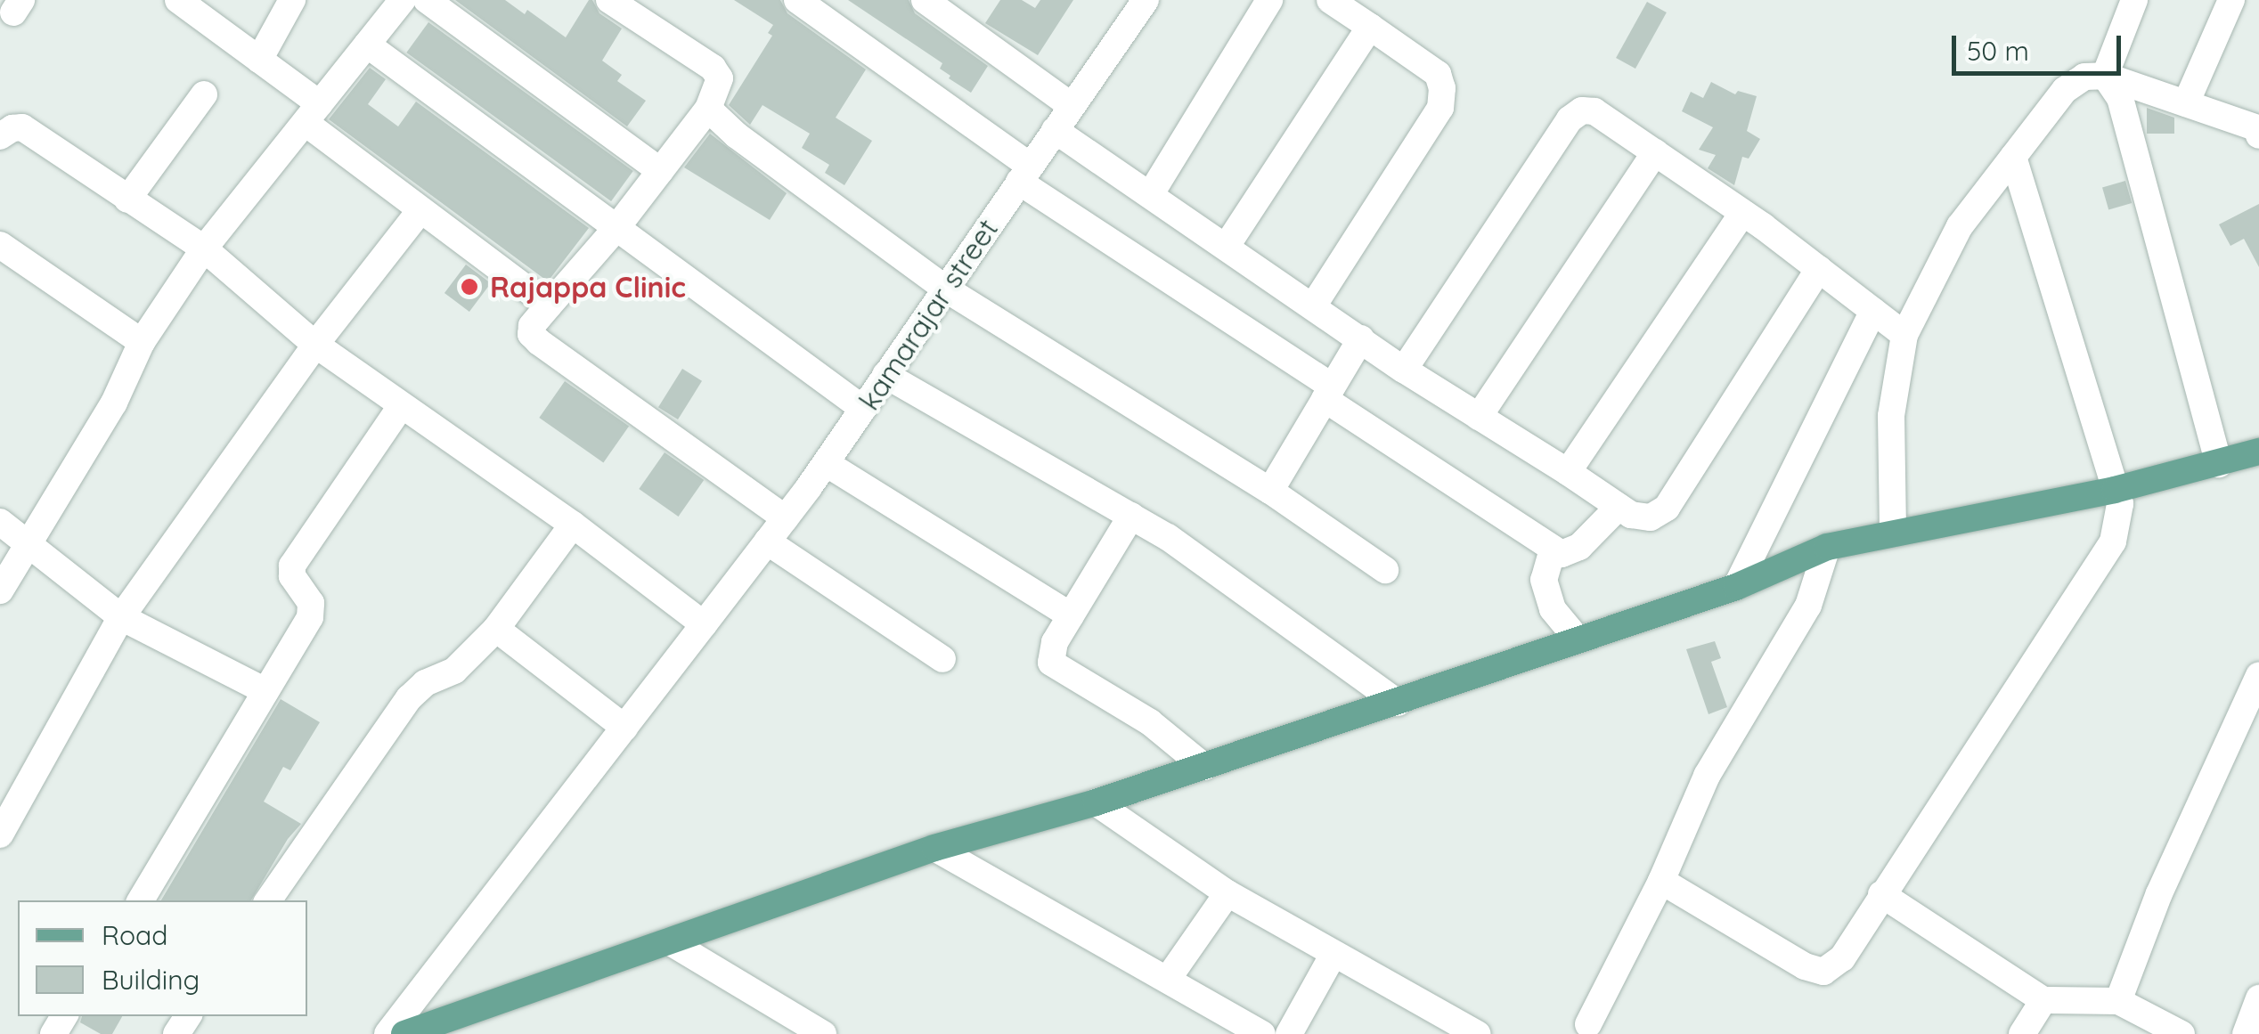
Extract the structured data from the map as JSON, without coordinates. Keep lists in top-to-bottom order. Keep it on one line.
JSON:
{"streets":{"street":["kamarajar street"]},"places":["Rajappa Clinic"],"legend":["Road","Building"],"scale_bar":"50 m"}
